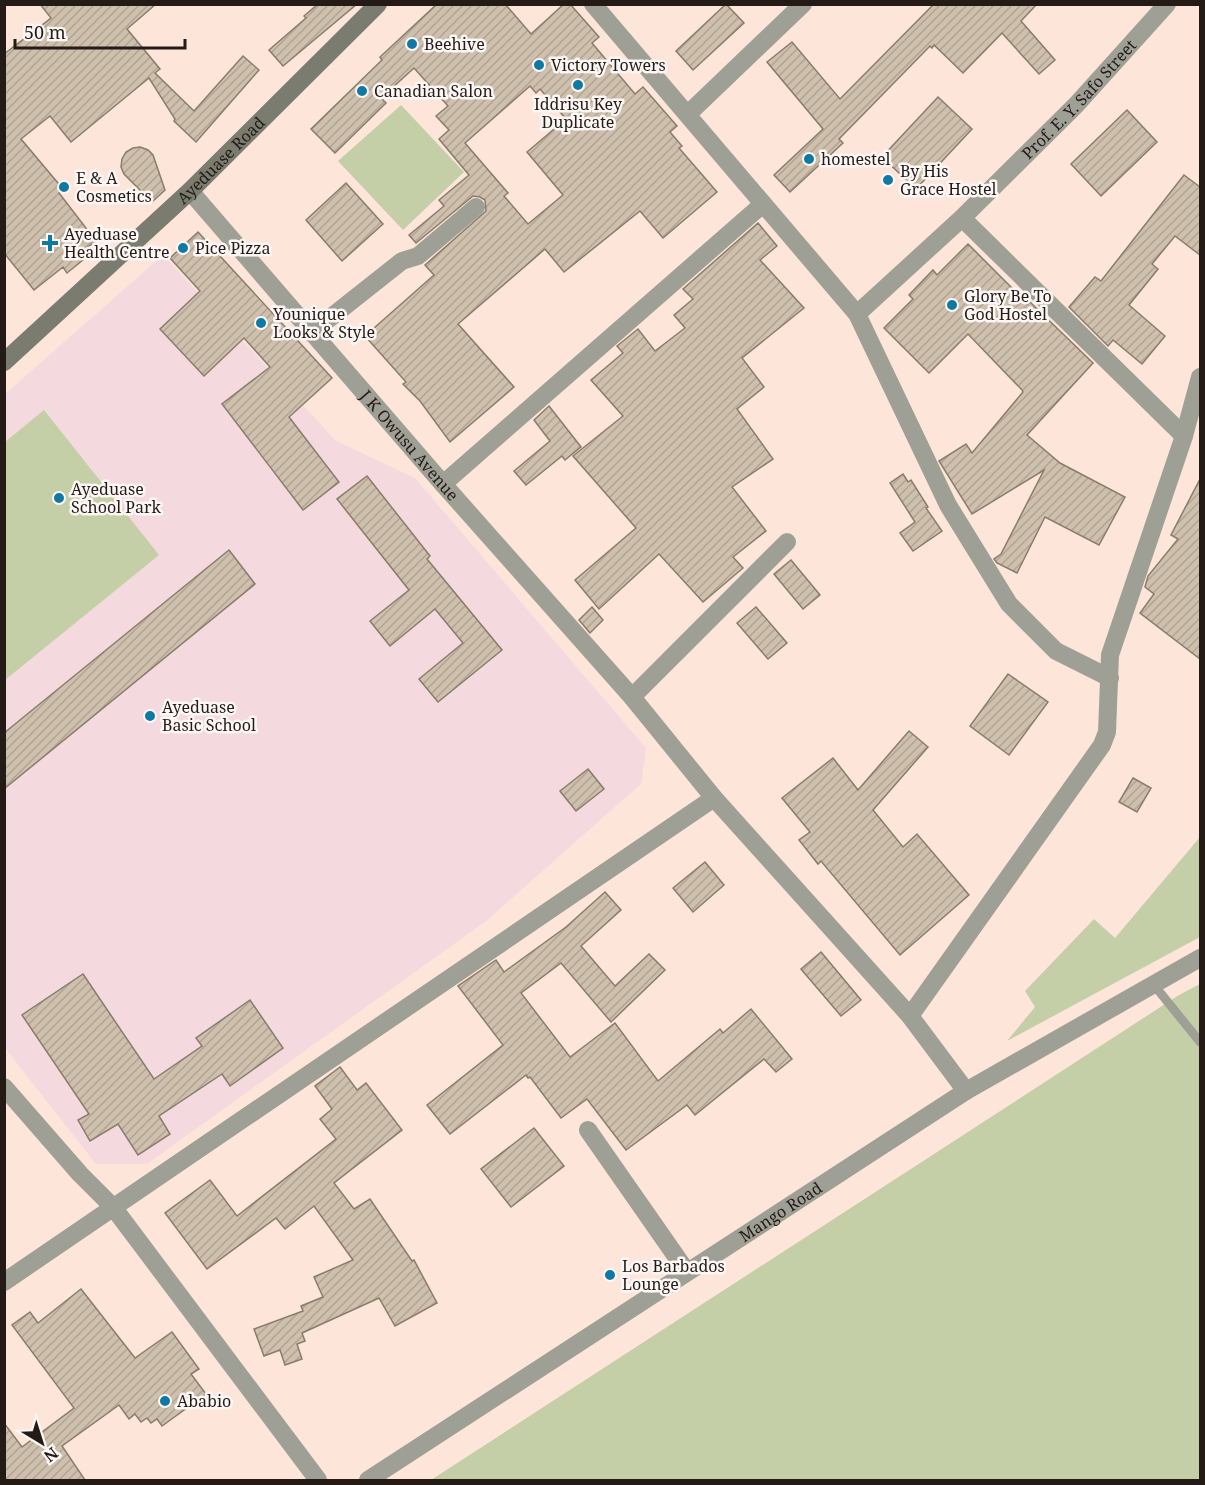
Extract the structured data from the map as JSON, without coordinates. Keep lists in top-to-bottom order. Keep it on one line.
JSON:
{"streets":{"street":["Prof. E. Y. Safo Street","Ayeduase Road","J K Owusu Avenue","Mango Road"]},"crossings":[["Ayeduase Road","J K Owusu Avenue"],["J K Owusu Avenue","Mango Road"]],"places":{"other":["Beehive","Victory Towers","Iddrisu Key Duplicate","Canadian Salon","homestel","By His Grace Hostel","E & A Cosmetics","Pice Pizza","Glory Be To God Hostel","Younique Looks & Style","Ayeduase School Park","Ayeduase Basic School","Los Barbados Lounge","Ababio"],"health":["Ayeduase Health Centre"]},"scale_bar":"50 m","north":"bottom right"}
